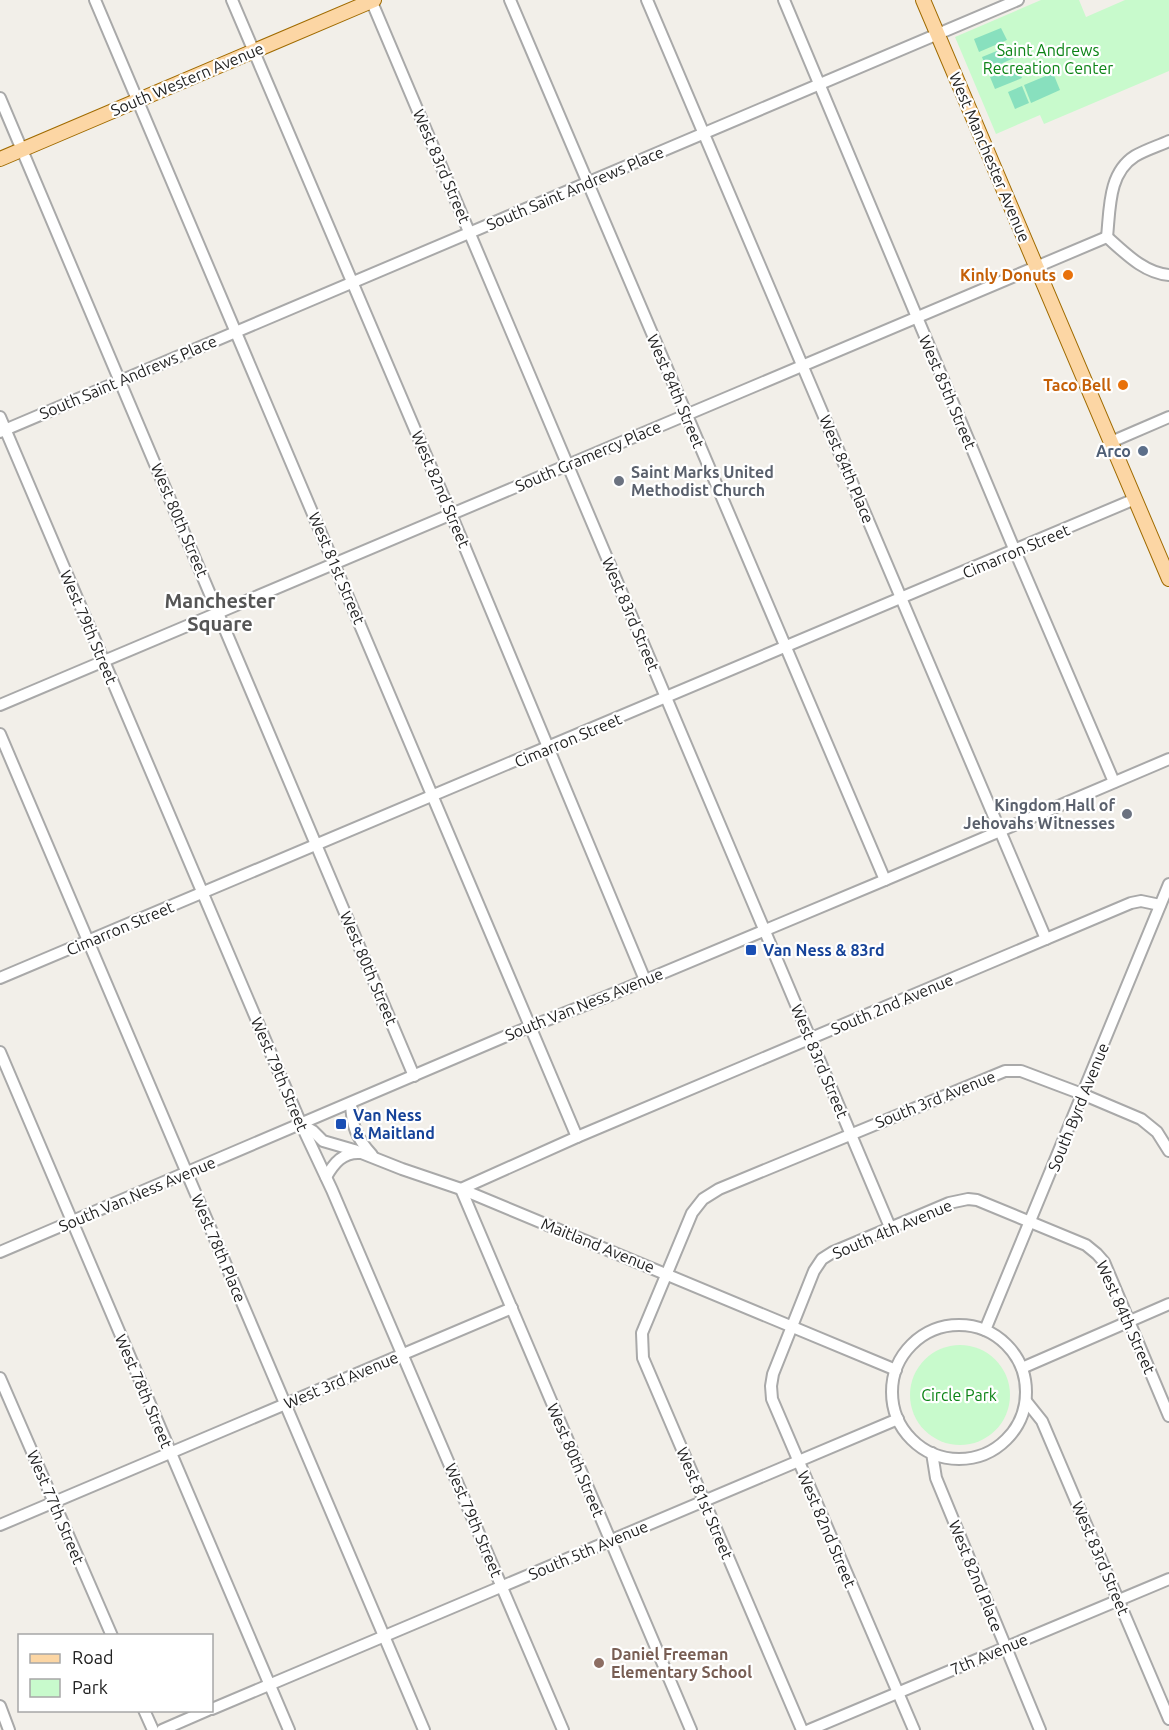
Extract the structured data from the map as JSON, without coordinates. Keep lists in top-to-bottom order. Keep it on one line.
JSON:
{"streets":{"main road":["South Western Avenue","West Manchester Avenue"],"street":["West 83rd Street","South Saint Andrews Place","West 84th Street","West 85th Street","South Gramercy Place","West 84th Place","West 82nd Street","West 80th Street","Cimarron Street","West 81st Street","West 79th Street","South Van Ness Avenue","South 2nd Avenue","South 3rd Avenue","South Byrd Avenue","South 4th Avenue","Maitland Avenue","West 78th Place","West 3rd Avenue","West 78th Street","West 77th Street","South 5th Avenue","West 82nd Place","7th Avenue"]},"crossings":[["South Western Avenue","West 83rd Street"],["South Western Avenue","West 82nd Street"],["South Western Avenue","West 80th Street"],["South Western Avenue","West 81st Street"],["West Manchester Avenue","South Saint Andrews Place"],["West Manchester Avenue","South Gramercy Place"],["West Manchester Avenue","Cimarron Street"],["West 83rd Street","South Saint Andrews Place"],["West 83rd Street","South Gramercy Place"],["West 83rd Street","Cimarron Street"],["West 83rd Street","South Van Ness Avenue"],["West 83rd Street","South 2nd Avenue"],["West 83rd Street","South 3rd Avenue"],["West 83rd Street","South Byrd Avenue"],["West 83rd Street","South 4th Avenue"],["West 83rd Street","Maitland Avenue"],["West 83rd Street","South 5th Avenue"],["West 83rd Street","West 82nd Place"],["West 83rd Street","7th Avenue"],["South Saint Andrews Place","West 84th Street"],["South Saint Andrews Place","West 85th Street"],["South Saint Andrews Place","West 84th Place"],["South Saint Andrews Place","West 82nd Street"],["South Saint Andrews Place","West 80th Street"],["South Saint Andrews Place","West 81st Street"],["South Saint Andrews Place","West 79th Street"],["West 84th Street","South Gramercy Place"],["West 84th Street","Cimarron Street"],["West 84th Street","South Van Ness Avenue"],["West 84th Street","South Byrd Avenue"],["West 84th Street","South 4th Avenue"],["West 85th Street","South Gramercy Place"],["West 85th Street","Cimarron Street"],["West 85th Street","South Van Ness Avenue"],["South Gramercy Place","West 84th Place"],["South Gramercy Place","West 82nd Street"],["South Gramercy Place","West 80th Street"],["South Gramercy Place","West 81st Street"],["South Gramercy Place","West 79th Street"],["West 84th Place","Cimarron Street"],["West 84th Place","South Van Ness Avenue"],["West 84th Place","South 2nd Avenue"],["West 82nd Street","Cimarron Street"],["West 82nd Street","South Van Ness Avenue"],["West 82nd Street","South 4th Avenue"],["West 82nd Street","Maitland Avenue"],["West 82nd Street","South 5th Avenue"],["West 82nd Street","7th Avenue"],["West 80th Street","Cimarron Street"],["West 80th Street","South Van Ness Avenue"],["West 80th Street","South 2nd Avenue"],["West 80th Street","Maitland Avenue"],["West 80th Street","West 3rd Avenue"],["West 80th Street","South 5th Avenue"],["Cimarron Street","West 81st Street"],["Cimarron Street","West 79th Street"],["Cimarron Street","West 78th Place"],["West 81st Street","South Van Ness Avenue"],["West 81st Street","South 2nd Avenue"],["West 81st Street","South 3rd Avenue"],["West 81st Street","Maitland Avenue"],["West 81st Street","South 5th Avenue"],["West 79th Street","South Van Ness Avenue"],["West 79th Street","Maitland Avenue"],["West 79th Street","West 3rd Avenue"],["West 79th Street","South 5th Avenue"],["South Van Ness Avenue","Maitland Avenue"],["South Van Ness Avenue","West 78th Place"],["South Van Ness Avenue","West 78th Street"],["South 2nd Avenue","South Byrd Avenue"],["South 2nd Avenue","Maitland Avenue"],["South 3rd Avenue","South Byrd Avenue"],["South 3rd Avenue","Maitland Avenue"],["South Byrd Avenue","South 4th Avenue"],["South Byrd Avenue","Maitland Avenue"],["South Byrd Avenue","South 5th Avenue"],["South Byrd Avenue","West 82nd Place"],["South 4th Avenue","Maitland Avenue"],["Maitland Avenue","South 5th Avenue"],["Maitland Avenue","West 82nd Place"],["West 78th Place","West 3rd Avenue"],["West 78th Place","South 5th Avenue"],["West 3rd Avenue","West 78th Street"],["West 78th Street","South 5th Avenue"],["South 5th Avenue","West 82nd Place"],["West 82nd Place","7th Avenue"]],"districts":["Manchester Square"],"parks":["Saint Andrews Recreation Center","Circle Park"],"places":{"other":["Kinly Donuts","Taco Bell","Arco","Saint Marks United Methodist Church","Kingdom Hall of Jehovahs Witnesses","Daniel Freeman Elementary School"],"transit":["Van Ness & 83rd","Van Ness & Maitland"]},"legend":["Road","Park"]}
